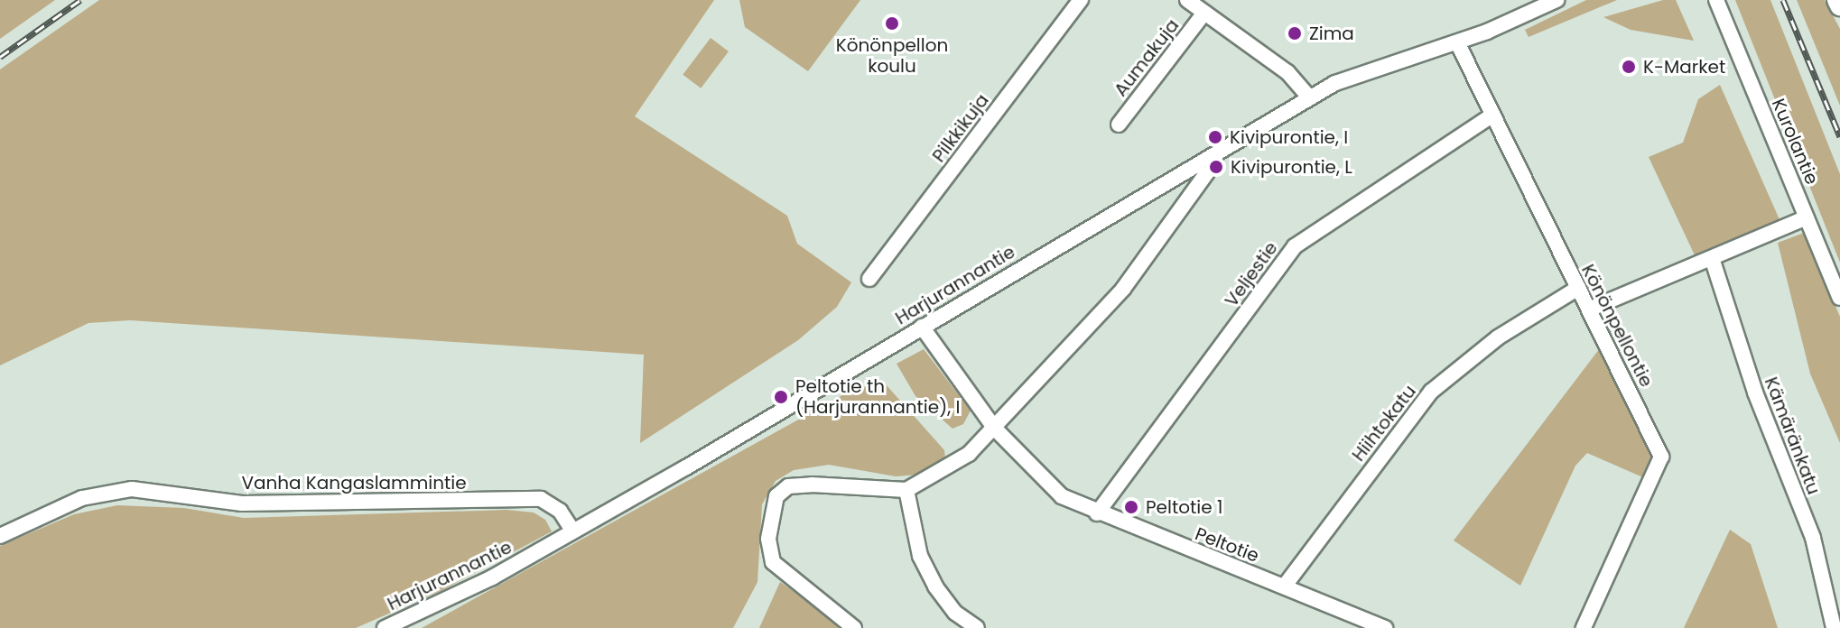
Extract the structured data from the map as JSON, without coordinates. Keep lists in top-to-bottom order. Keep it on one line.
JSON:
{"streets":{"street":["Aumakuja","Pilkkikuja","Kurolantie","Veljestie","Harjurannantie","Könönpellontie","Hiihtokatu","Kämäränkatu","Vanha Kangaslammintie","Peltotie"]},"crossings":[["Veljestie","Könönpellontie"],["Veljestie","Peltotie"],["Harjurannantie","Könönpellontie"],["Harjurannantie","Vanha Kangaslammintie"],["Harjurannantie","Peltotie"],["Könönpellontie","Hiihtokatu"],["Hiihtokatu","Peltotie"]],"places":["Könönpellon koulu","Zima","K-Market","Kivipurontie, I","Kivipurontie, L","Peltotie th (Harjurannantie), I","Peltotie 1"]}
